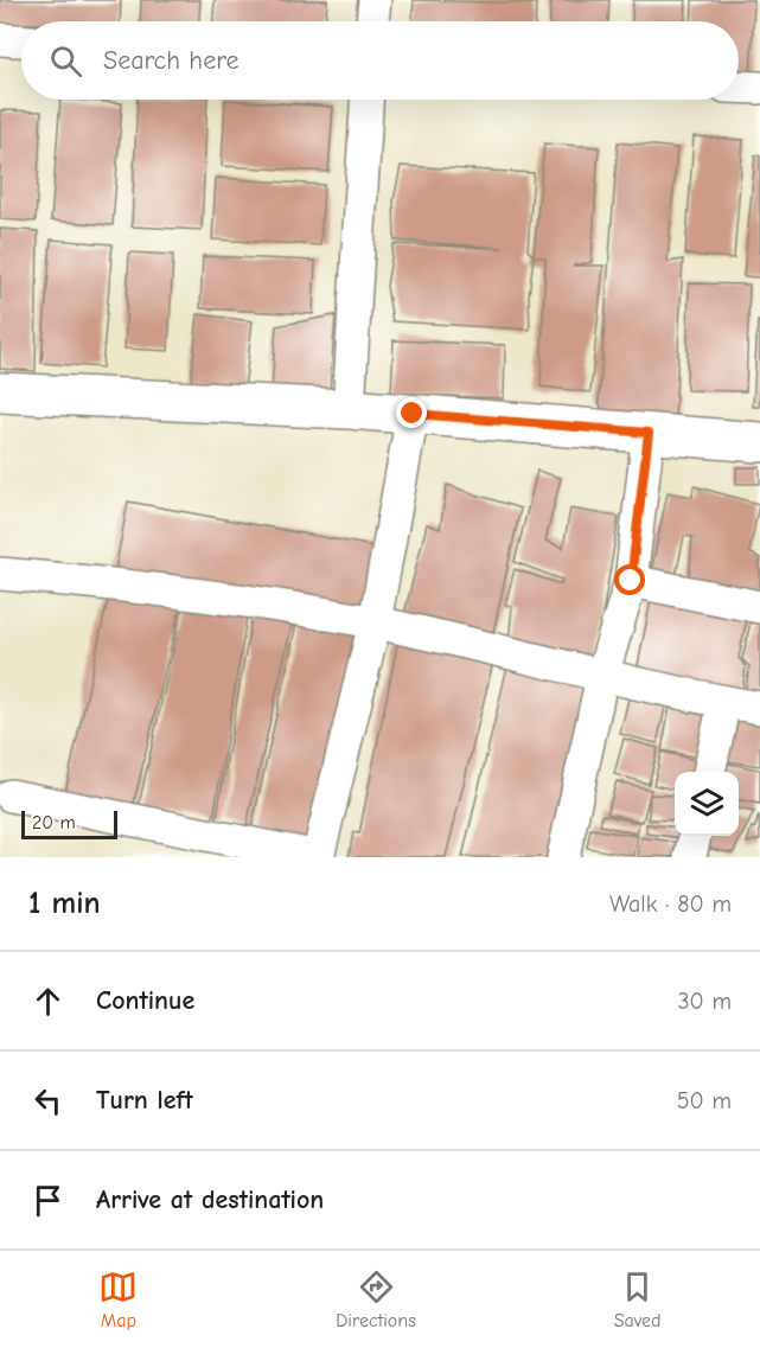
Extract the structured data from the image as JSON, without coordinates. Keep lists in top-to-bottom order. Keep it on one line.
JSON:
{"scale_bar":"20 m","page":{"search":"Search here","scale":"20 m","heading":["1 min","Walk · 80 m"],"list":[["Continue","30 m"],["Turn left","50 m"],"Arrive at destination"],"nav":["Map","Directions","Saved"]}}
